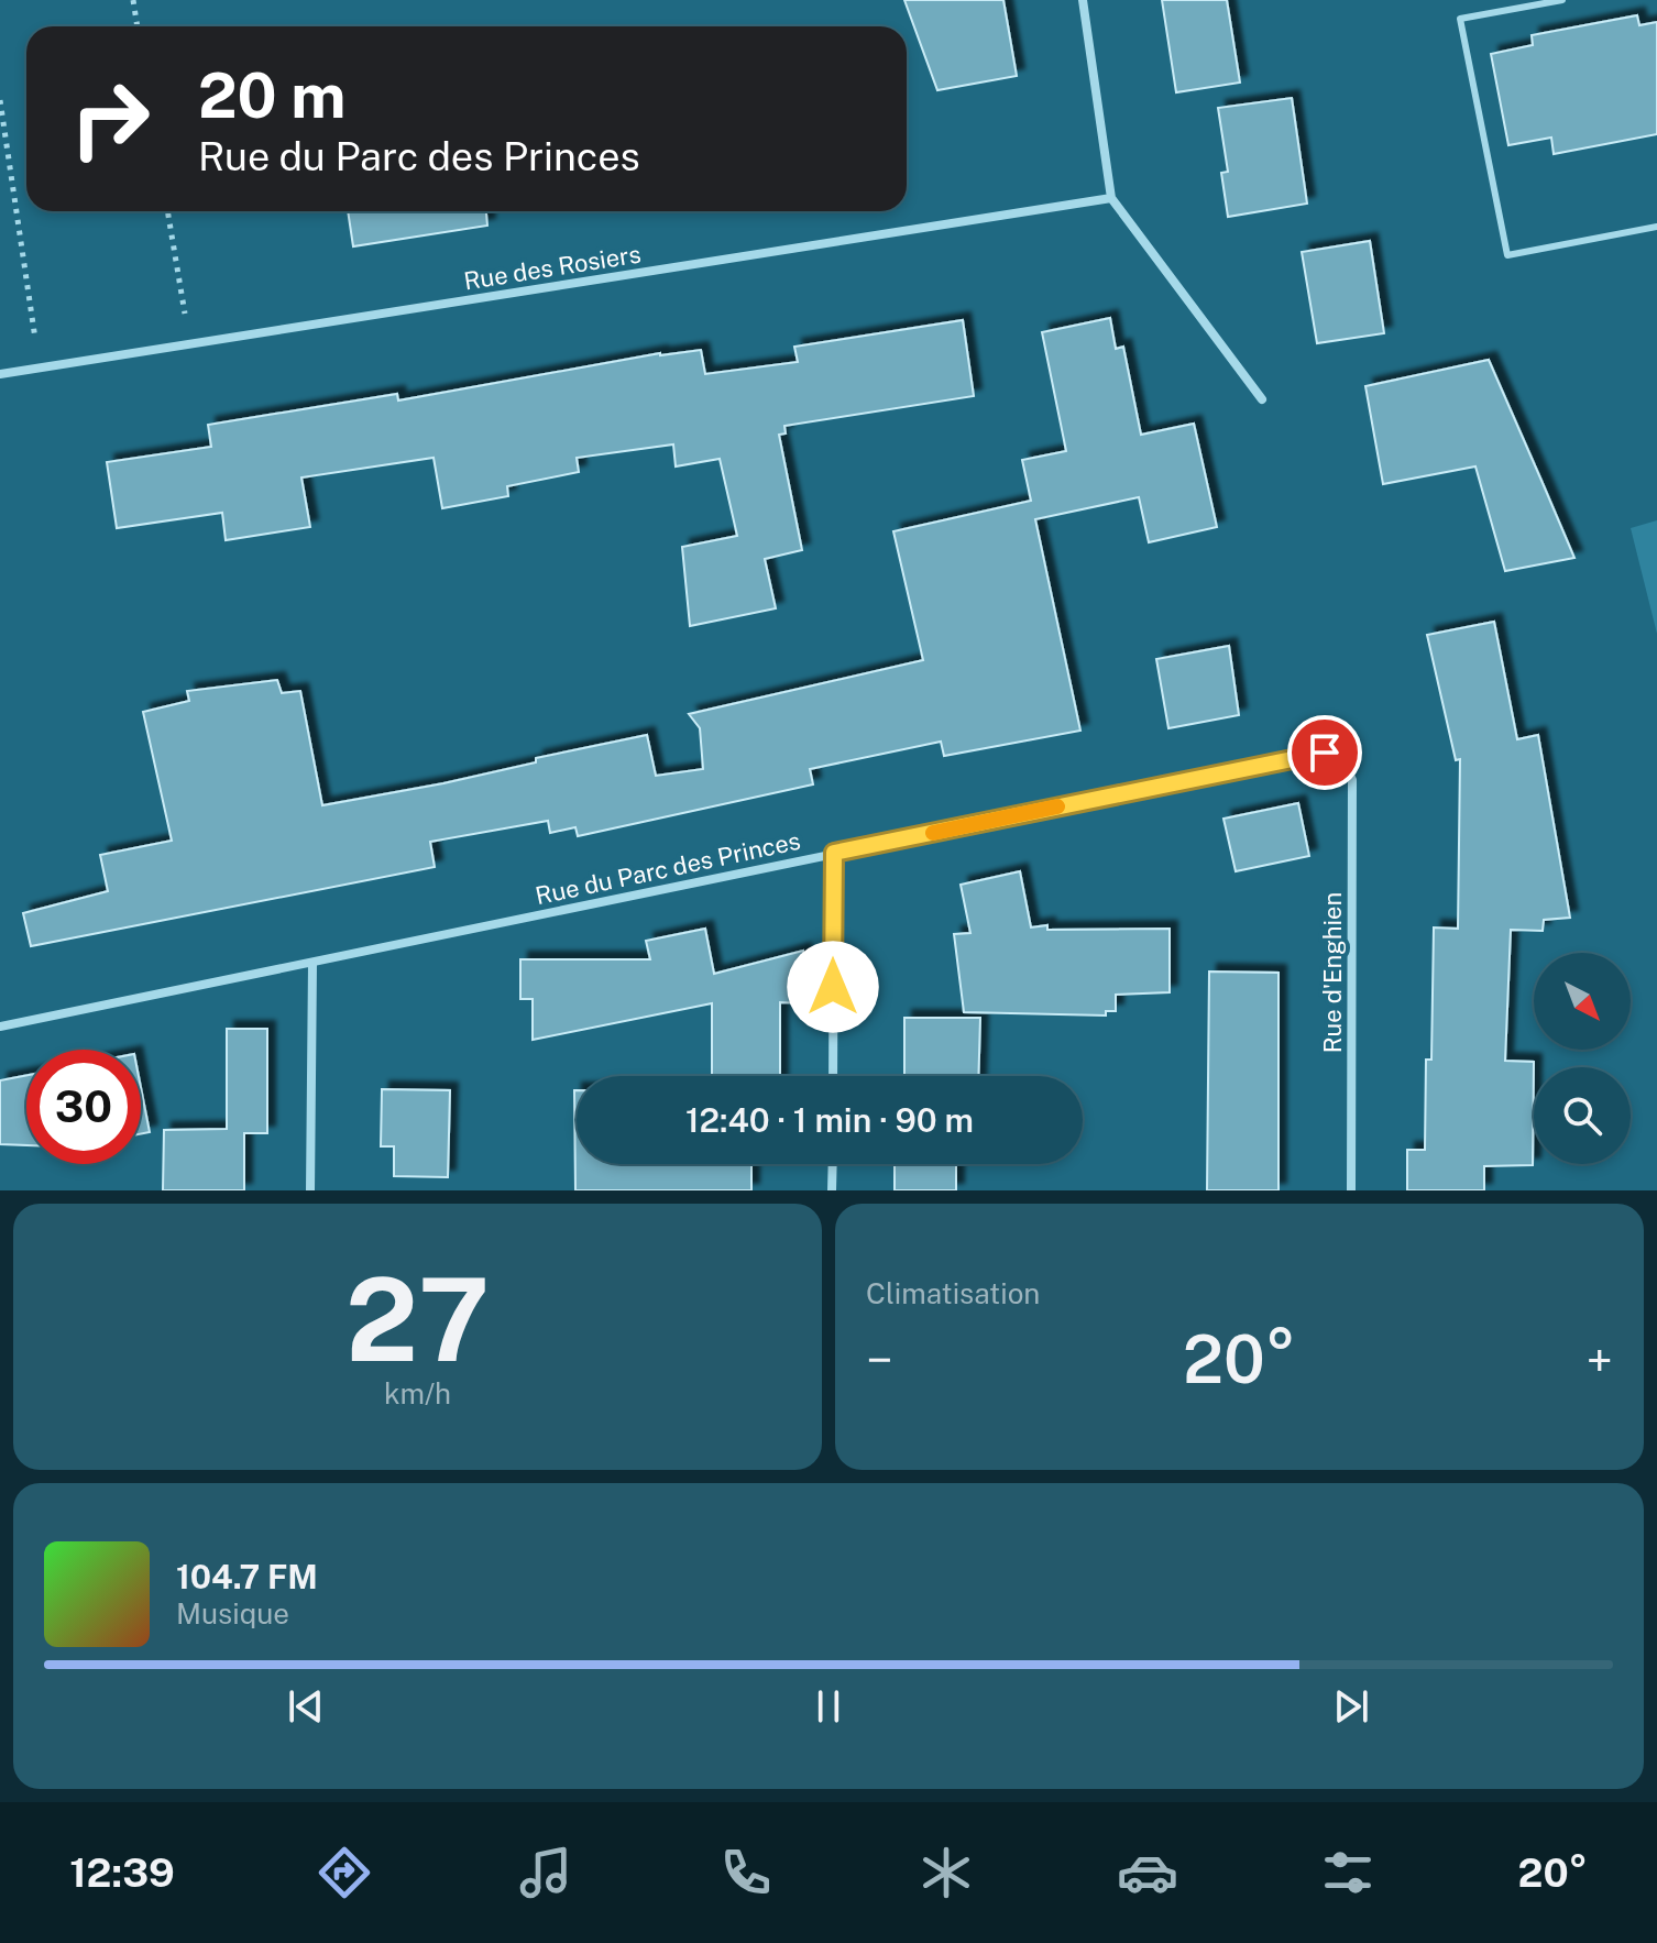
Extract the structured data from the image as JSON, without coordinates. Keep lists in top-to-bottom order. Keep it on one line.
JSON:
{"streets":{"street":["Rue des Rosiers","Rue du Parc des Princes","Rue d'Enghien"]},"crossings":[["Rue du Parc des Princes","Rue d'Enghien"]],"north":"bottom right","page":{"turn":["20 m","Rue du Parc des Princes"],"limit":"30","trip":"12:40 · 1 min · 90 m","tile":[["27","km/h"],"Climatisation"],"heat":["−","20°","+"],"song":["104.7 FM","Musique"],"tabs":["12:39","20°"]}}
